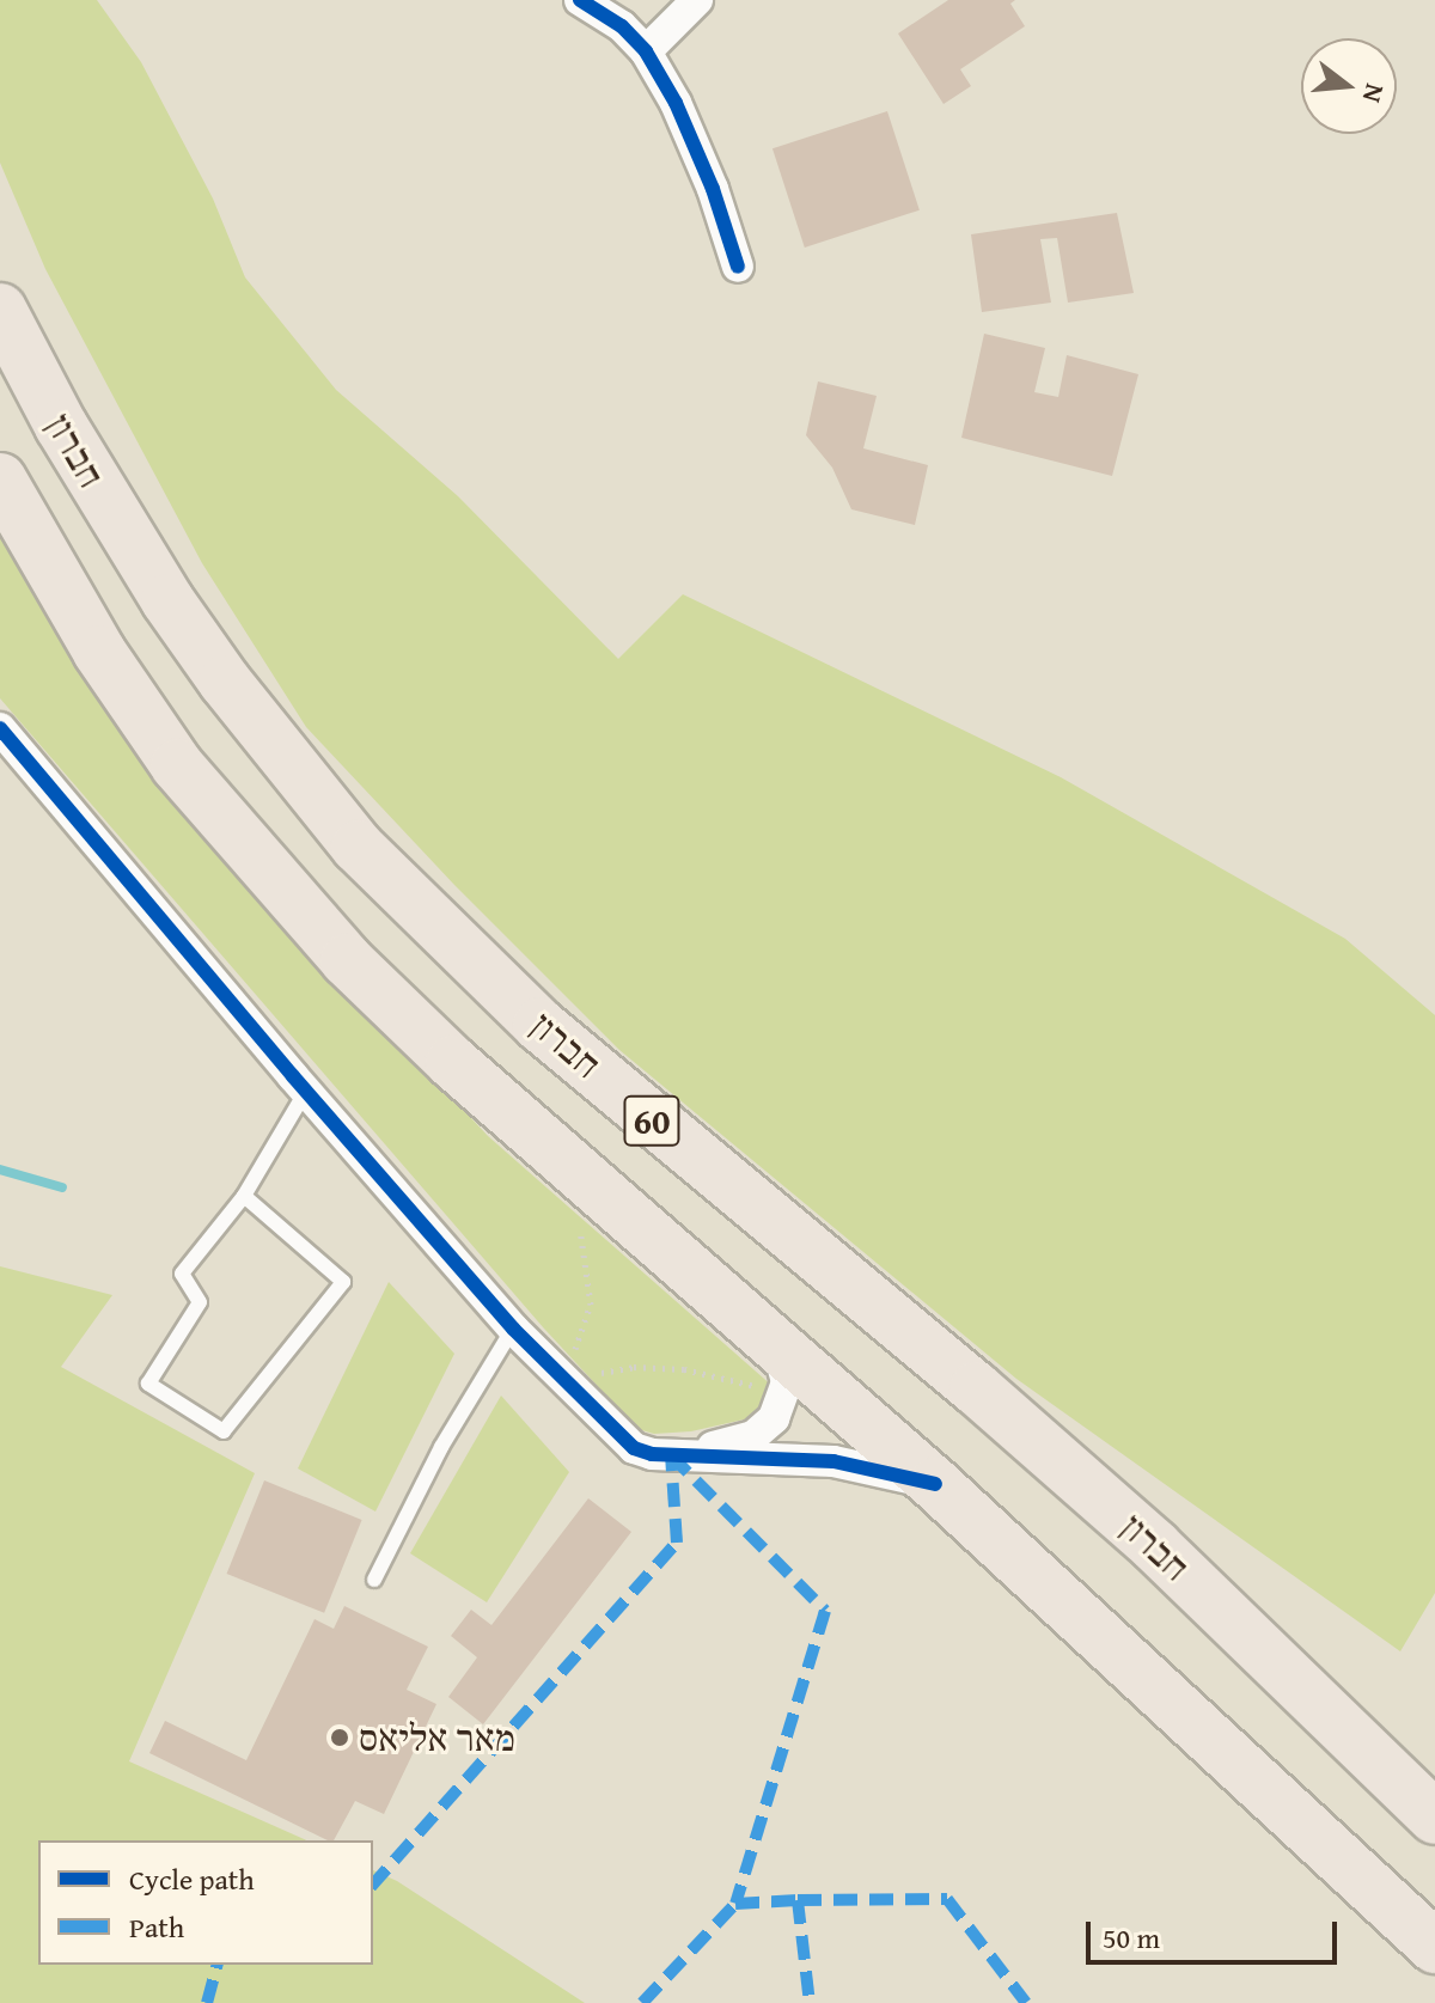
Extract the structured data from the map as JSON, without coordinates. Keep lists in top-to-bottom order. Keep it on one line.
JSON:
{"streets":{"highway":["חברון","60"]},"places":["מאר אליאס"],"legend":["Cycle path","Path"],"scale_bar":"50 m","north":"right"}
